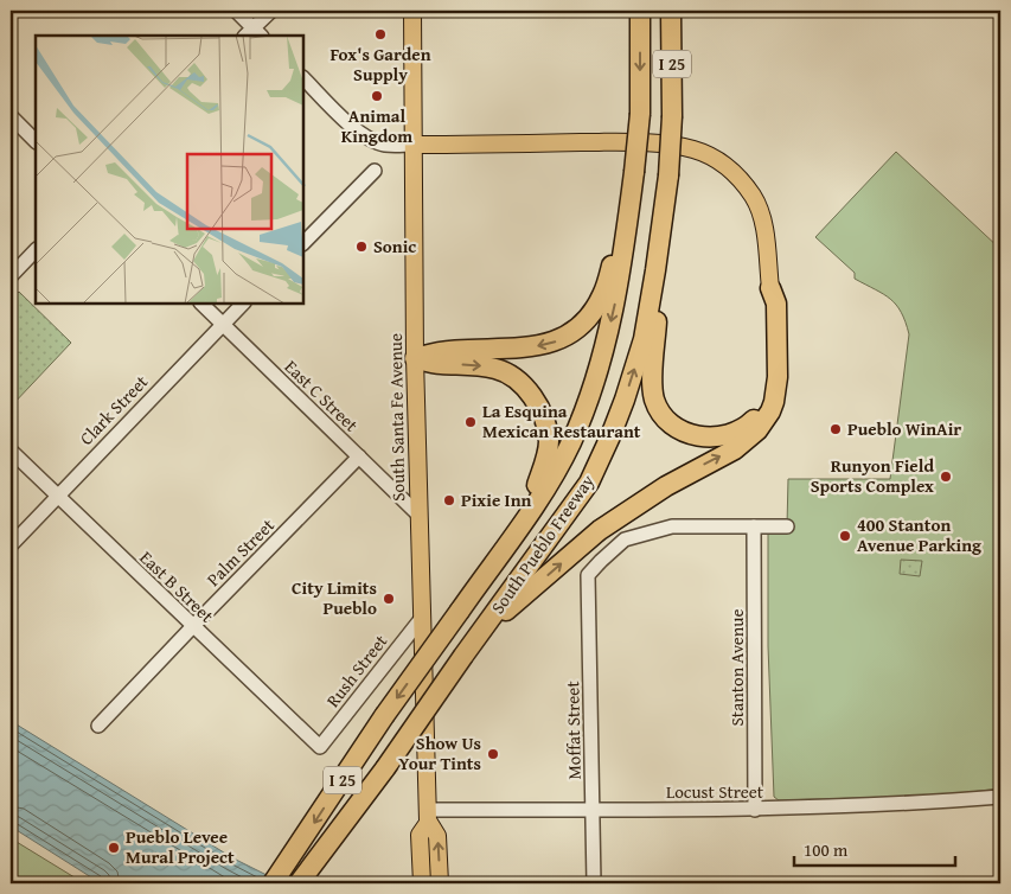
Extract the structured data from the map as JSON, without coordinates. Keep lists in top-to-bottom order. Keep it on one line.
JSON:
{"streets":{"highway":["I 25","South Pueblo Freeway"],"main road":["South Santa Fe Avenue"],"street":["East C Street","Clark Street","Palm Street","East B Street","Stanton Avenue","Rush Street","Moffat Street","Locust Street"]},"crossings":[["East C Street","Clark Street"],["East C Street","South Santa Fe Avenue"],["East C Street","Palm Street"],["Clark Street","East B Street"],["South Santa Fe Avenue","Rush Street"],["South Santa Fe Avenue","Locust Street"],["Palm Street","East B Street"],["East B Street","Rush Street"],["Stanton Avenue","Moffat Street"],["Stanton Avenue","Locust Street"],["Moffat Street","Locust Street"]],"places":["Fox's Garden Supply","Animal Kingdom","Sonic","La Esquina Mexican Restaurant","Pueblo WinAir","Runyon Field Sports Complex","Pixie Inn","400 Stanton Avenue Parking","City Limits Pueblo","Show Us Your Tints","Pueblo Levee Mural Project"],"scale_bar":"100 m"}
